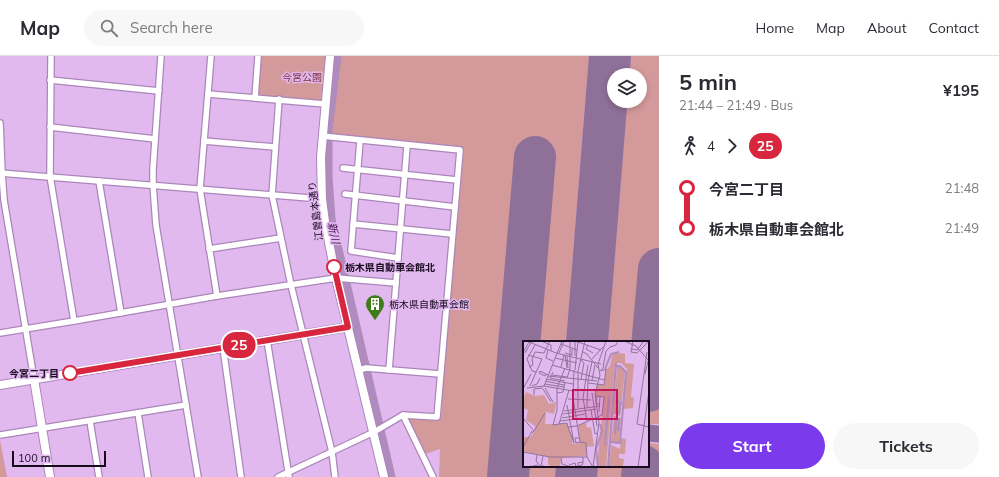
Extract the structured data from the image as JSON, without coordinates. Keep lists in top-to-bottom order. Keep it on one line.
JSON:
{"streets":{"street":["江曽島本通り"]},"water":["新川"],"parks":["今宮公園"],"places":{"other":["栃木県自動車会館北","今宮二丁目"],"building":["栃木県自動車会館"]},"lines":["bus line 25"],"scale_bar":"100 m","page":{"header":"Map","search":"Search here","nav":["Home","Map","About","Contact"],"on_map":"25","heading":["5 min","21:44 – 21:49 · Bus","¥195"],"legs":["4","25"],"list":[{"name":"今宮二丁目","value":"21:48"},{"name":"栃木県自動車会館北","value":"21:49"}],"buttons":["Start","Tickets"],"scale":"100 m"}}
